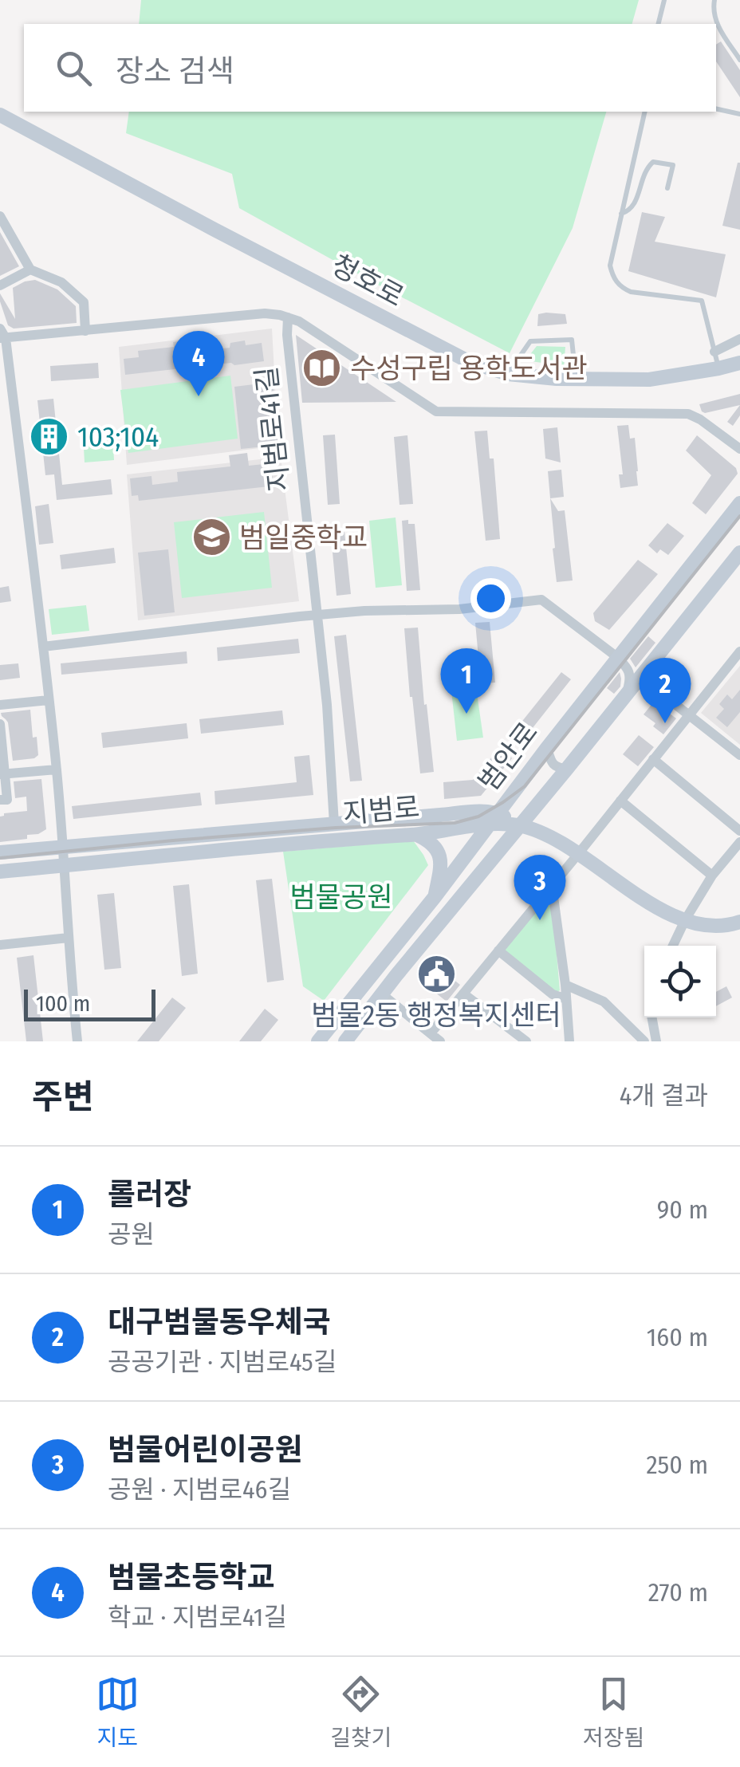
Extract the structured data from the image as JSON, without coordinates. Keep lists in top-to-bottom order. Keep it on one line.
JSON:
{"streets":{"main road":["청호로","범안로","지범로"],"street":["지범로41길"]},"crossings":[["범안로","지범로"]],"parks":["범물공원"],"places":{"library":["수성구립 용학도서관"],"building":["103;104"],"school or university":["범일중학교"],"public building":["범물2동 행정복지센터"]},"scale_bar":"100 m","page":{"search":"장소 검색","pins":["4","1","2","3"],"scale":"100 m","heading":["주변","4개 결과"],"list":[{"mark":"1","name":"롤러장","note":"공원","value":"90 m"},{"mark":"2","name":"대구범물동우체국","note":"공공기관 · 지범로45길","value":"160 m"},{"mark":"3","name":"범물어린이공원","note":"공원 · 지범로46길","value":"250 m"},{"mark":"4","name":"범물초등학교","note":"학교 · 지범로41길","value":"270 m"}],"nav":["지도","길찾기","저장됨"]}}
